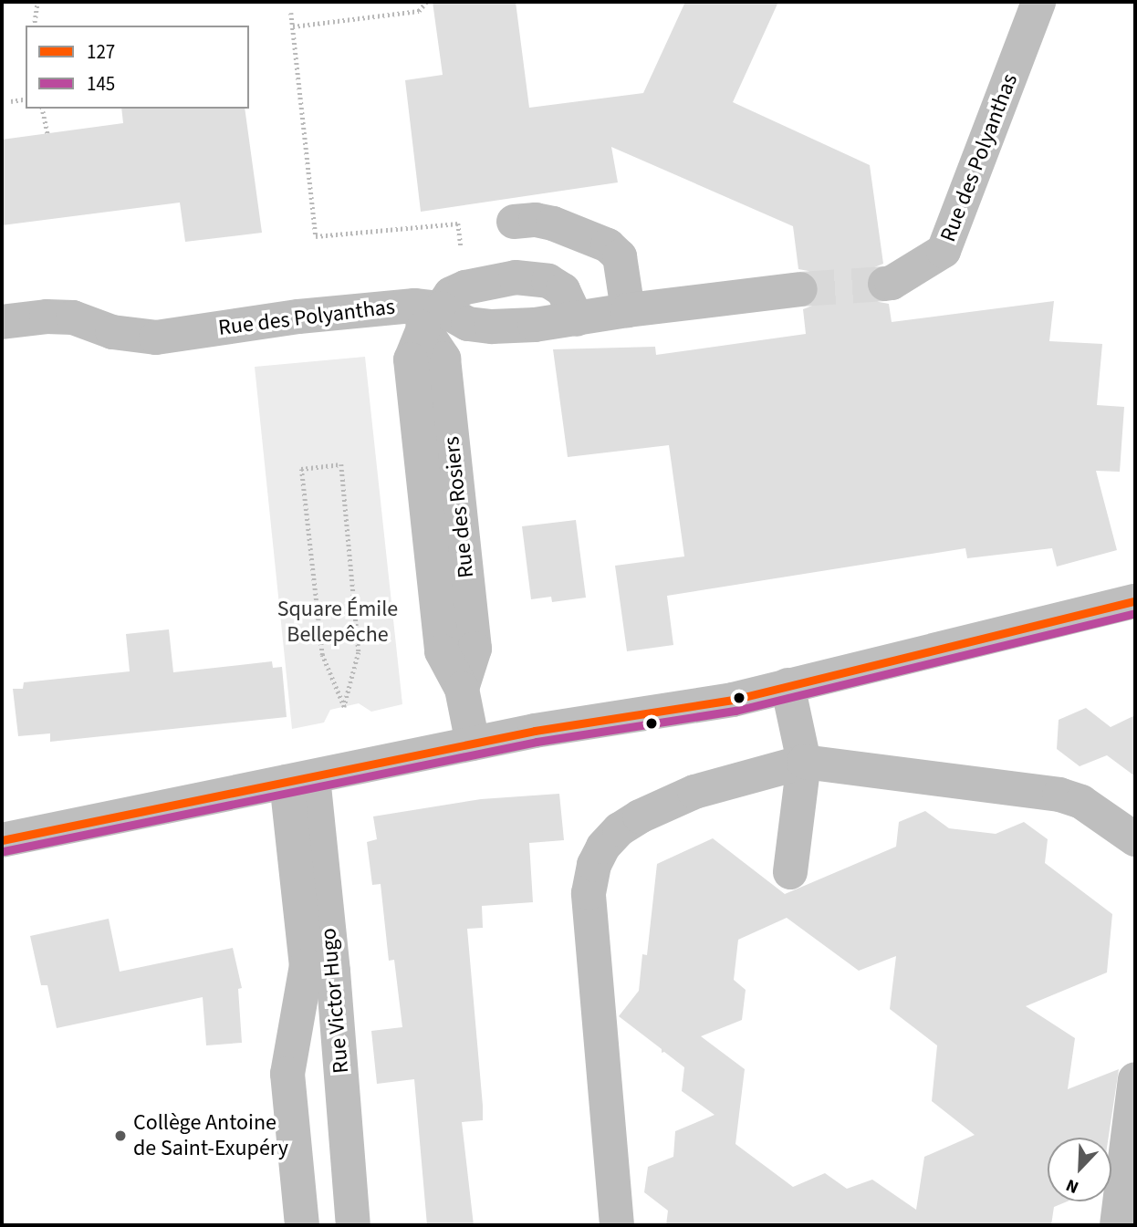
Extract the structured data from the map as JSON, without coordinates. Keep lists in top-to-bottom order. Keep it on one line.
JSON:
{"streets":{"street":["Rue des Polyanthas","Rue des Rosiers","Rue Victor Hugo"]},"crossings":[["Rue des Polyanthas","Rue des Rosiers"]],"parks":["Square Émile Bellepêche"],"places":["Collège Antoine de Saint-Exupéry"],"lines":["transit line 127","transit line 145"],"legend":["127","145"],"north":"bottom left"}
